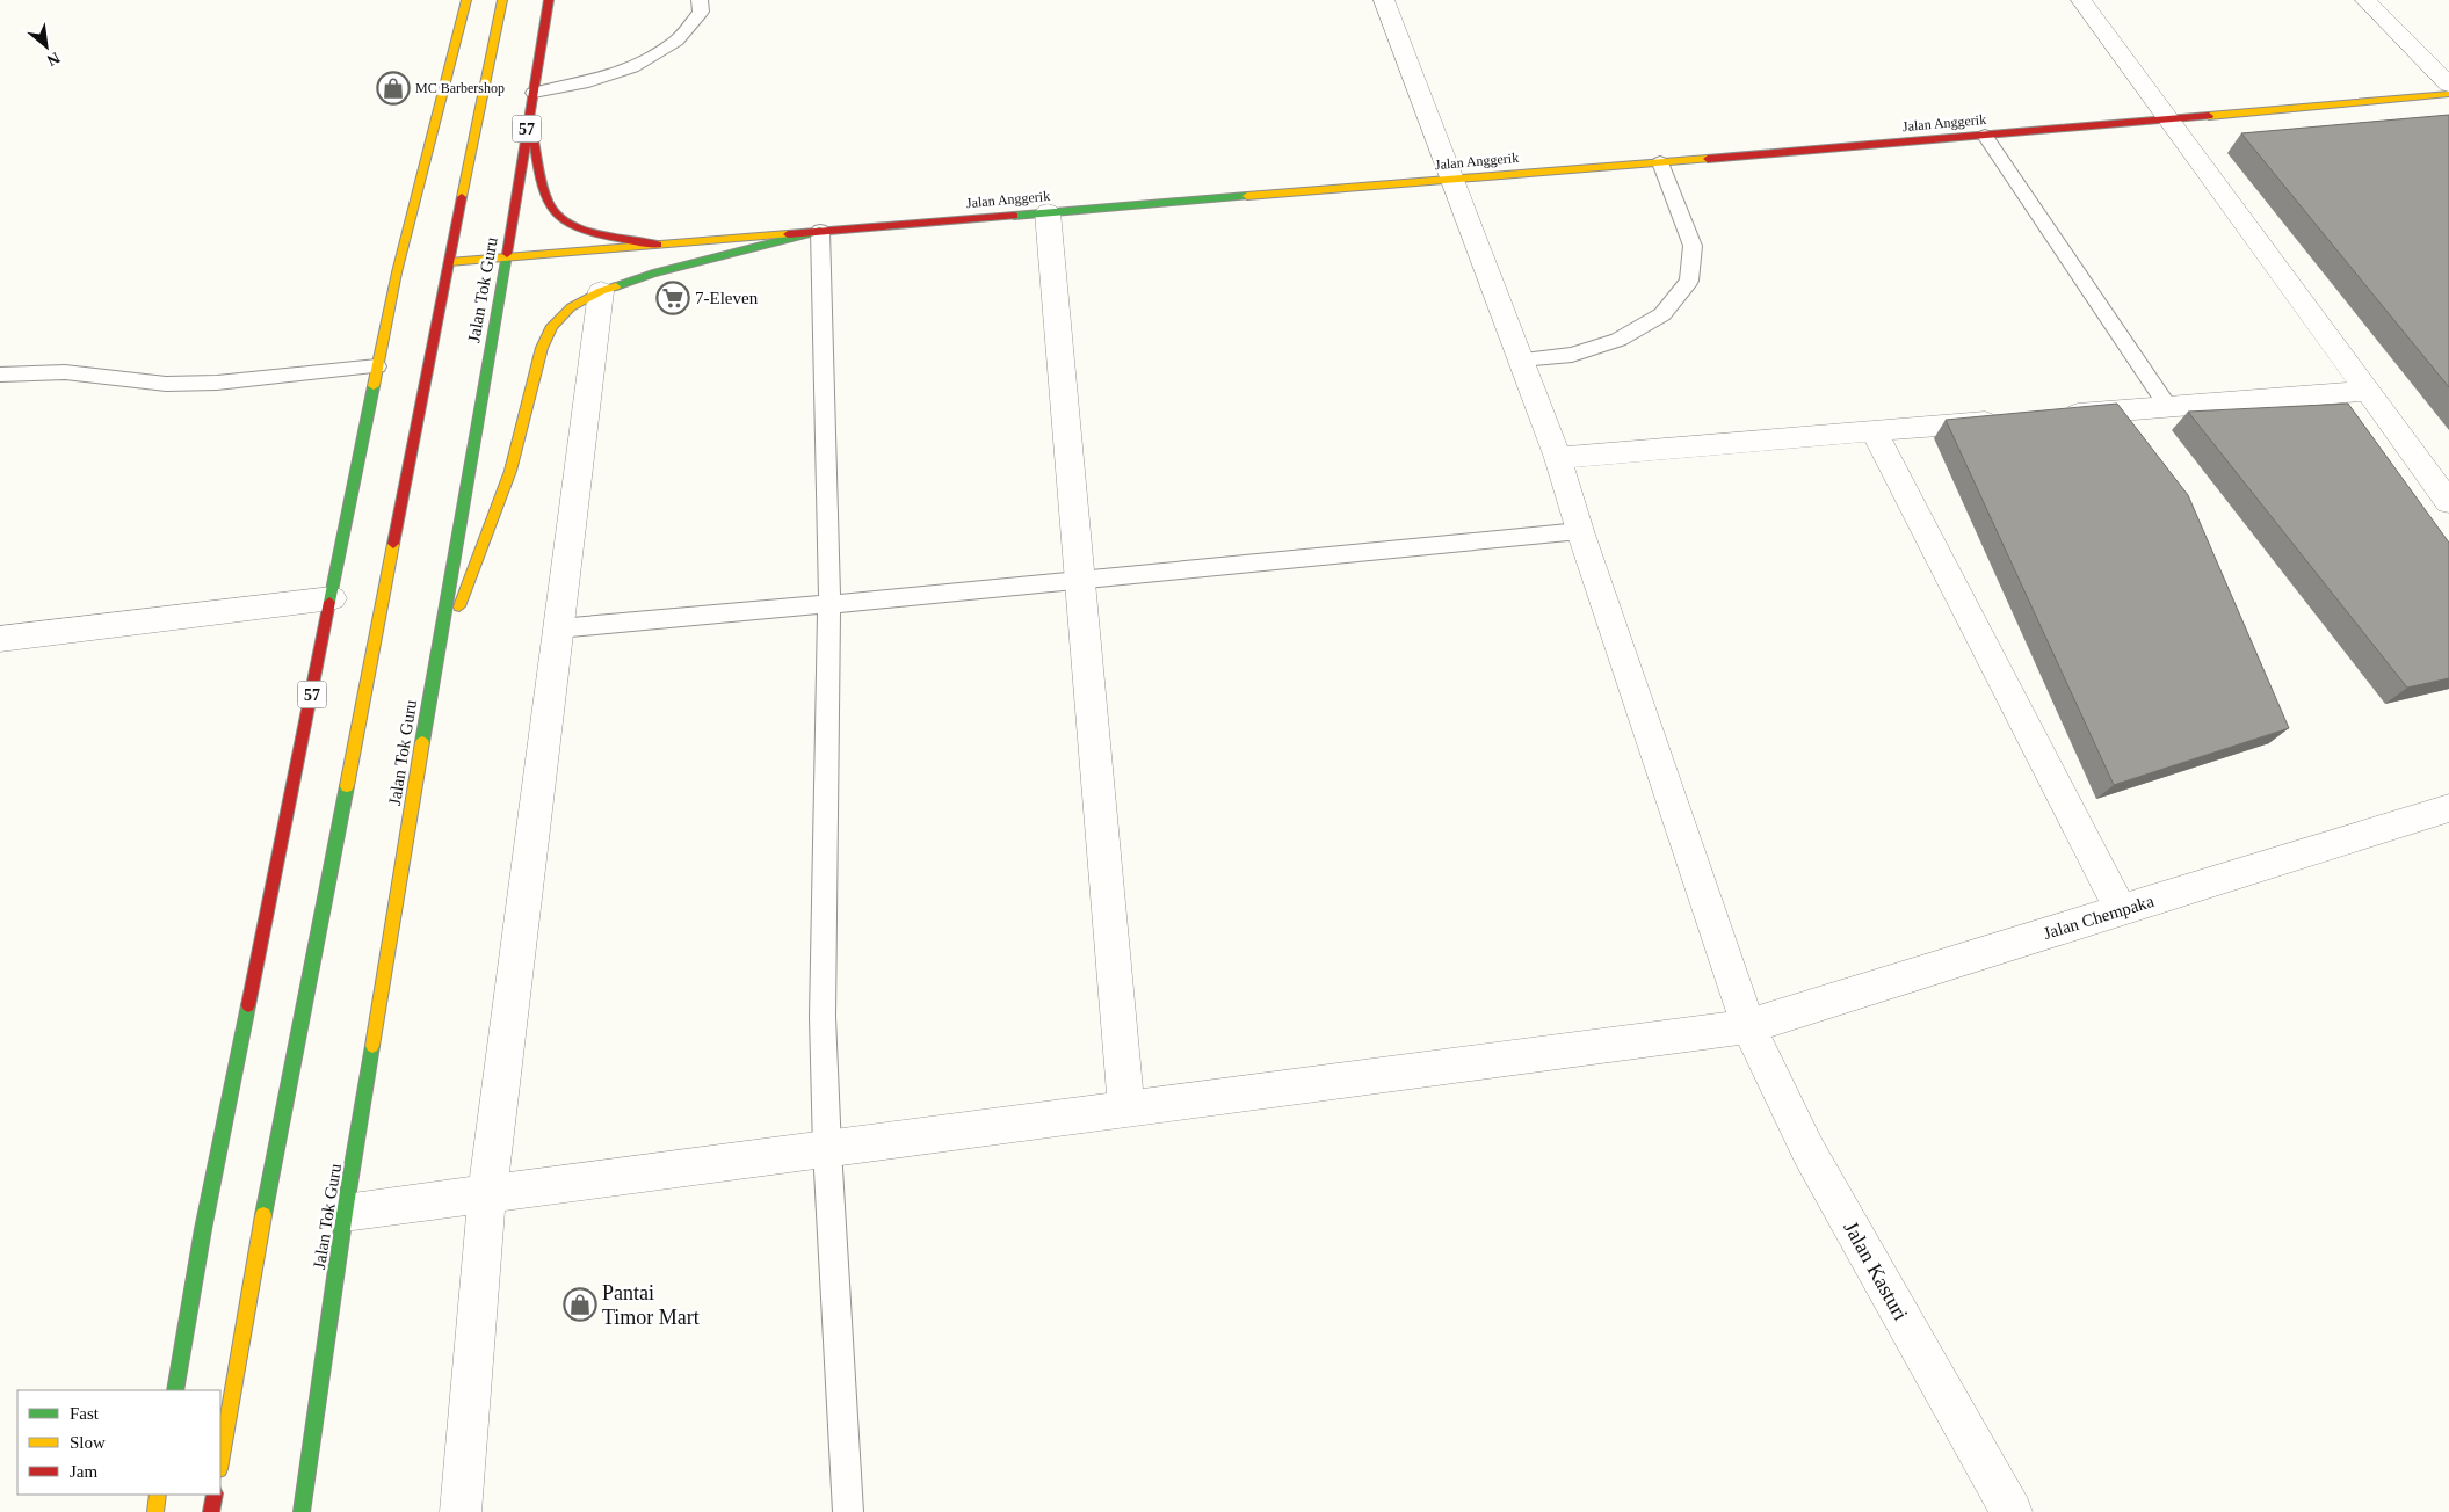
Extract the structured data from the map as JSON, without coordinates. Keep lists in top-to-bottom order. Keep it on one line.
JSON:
{"streets":{"main road":["Jalan Anggerik","57","Jalan Tok Guru"],"street":["Jalan Chempaka","Jalan Kasturi"]},"crossings":[["Jalan Anggerik","Jalan Tok Guru"],["Jalan Anggerik","Jalan Kasturi"],["Jalan Tok Guru","Jalan Chempaka"],["Jalan Chempaka","Jalan Kasturi"]],"places":{"shop":["MC Barbershop","Pantai Timor Mart"],"supermarket":["7-Eleven"]},"legend":["Fast","Slow","Jam"],"north":"bottom right"}
